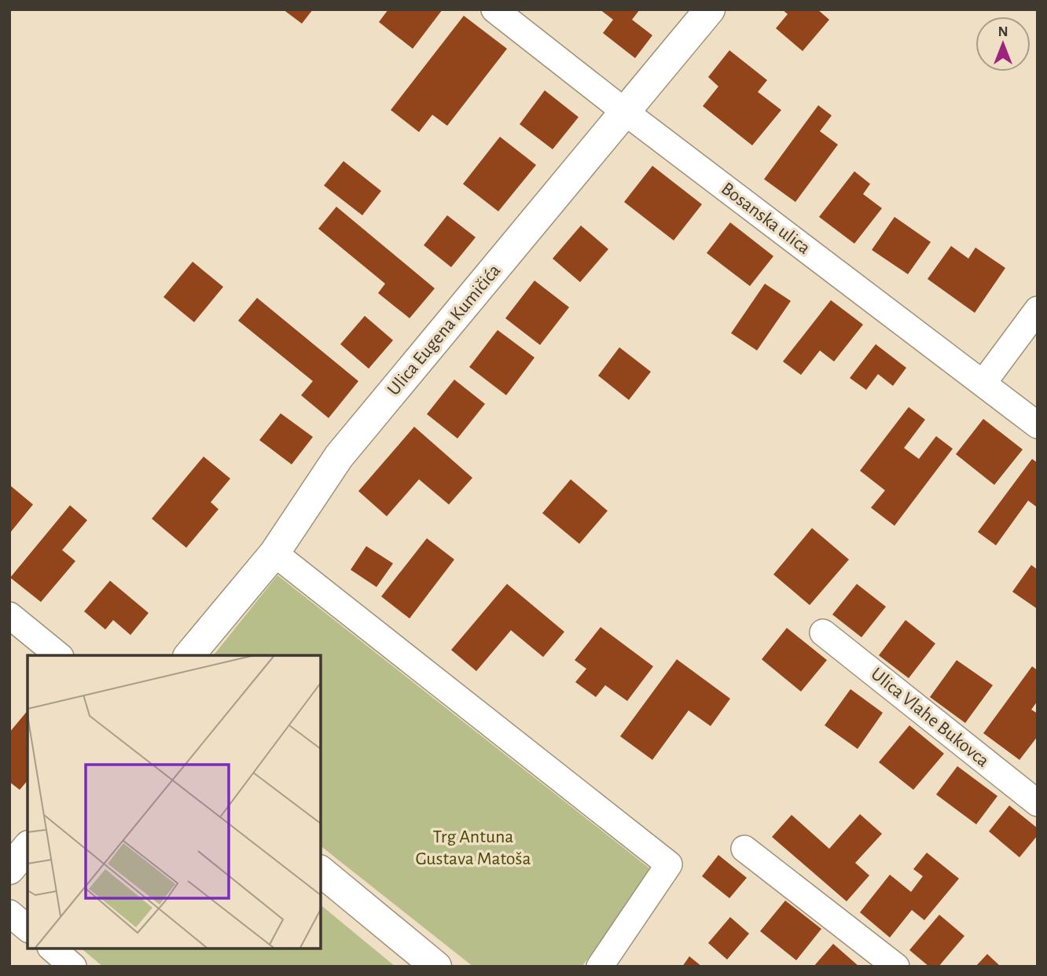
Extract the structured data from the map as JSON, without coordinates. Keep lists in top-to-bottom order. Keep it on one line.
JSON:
{"streets":{"street":["Bosanska ulica","Ulica Eugena Kumičića","Ulica Vlahe Bukovca"]},"crossings":[["Bosanska ulica","Ulica Eugena Kumičića"]],"parks":["Trg Antuna Gustava Matoša"],"north":"top"}
